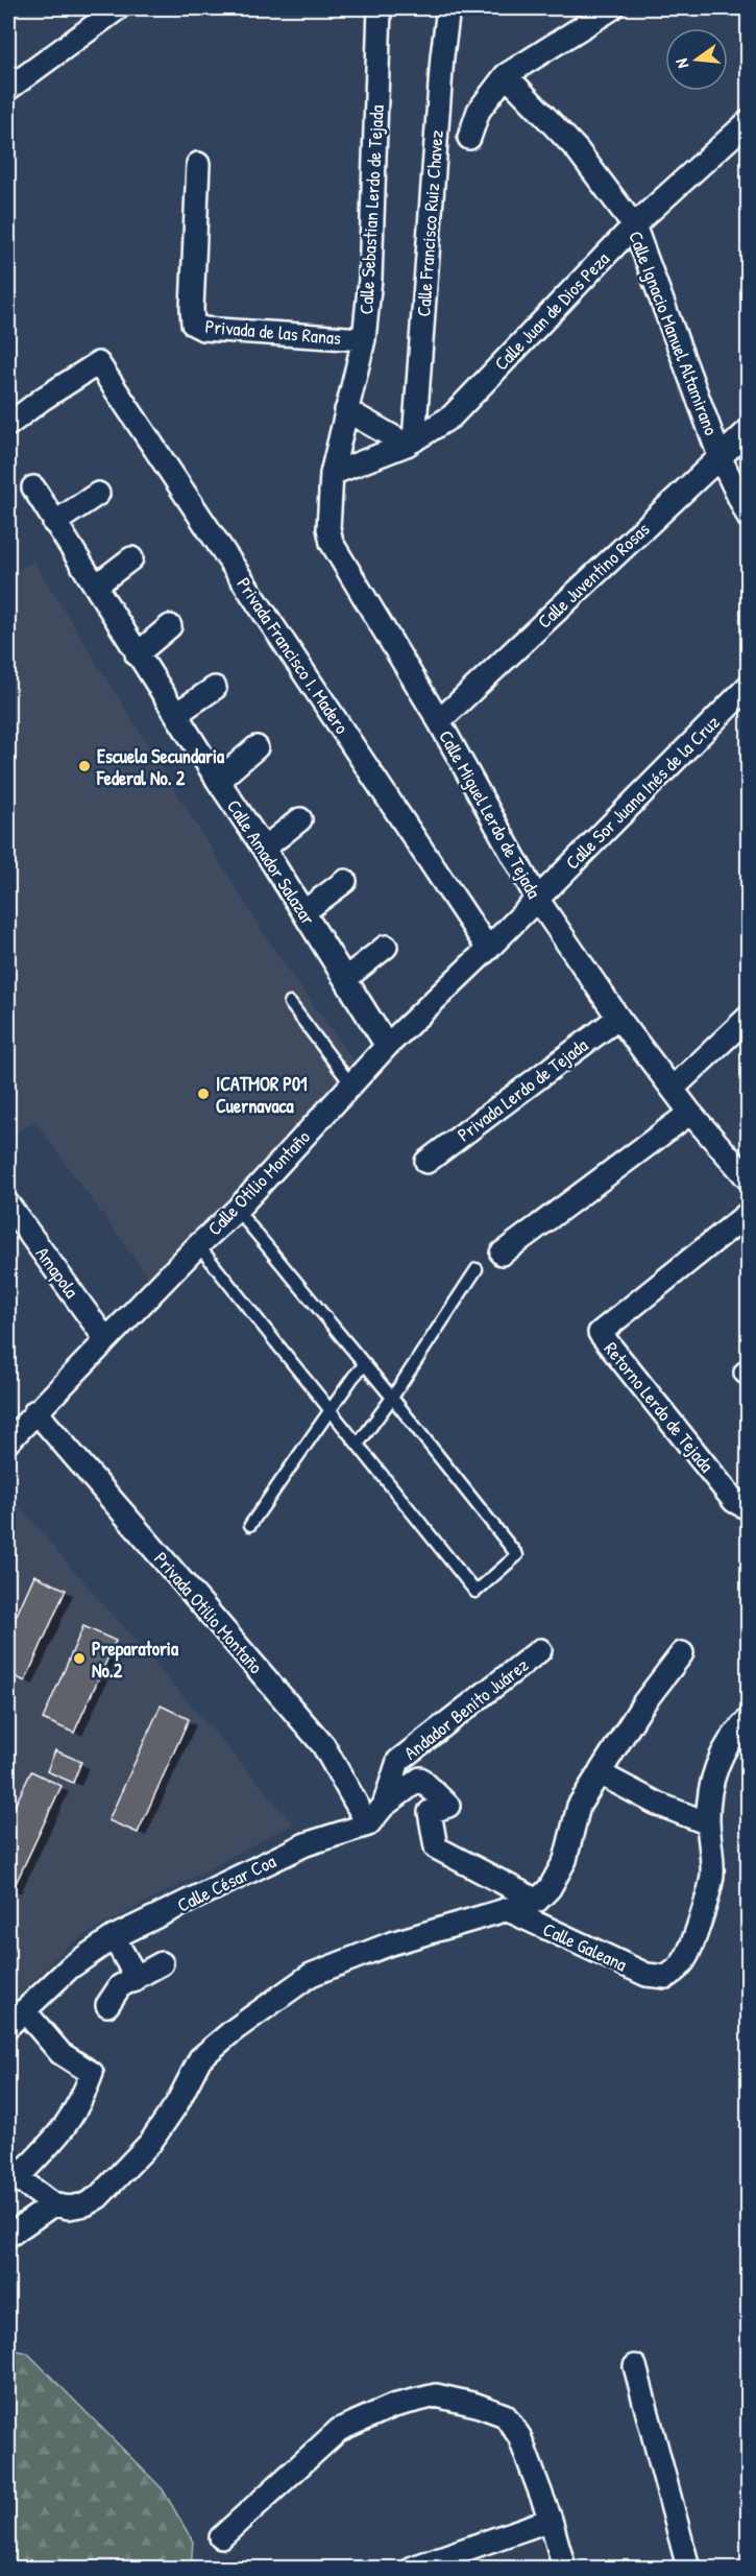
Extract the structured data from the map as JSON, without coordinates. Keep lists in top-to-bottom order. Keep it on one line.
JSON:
{"streets":{"street":["Calle Sebastian Lerdo de Tejada","Calle Francisco Ruiz Chavez","Calle Juan de Dios Peza","Privada de las Ranas","Calle Ignacio Manuel Altamirano","Calle Juventino Rosas","Privada Francisco I. Madero","Calle Sor Juana Inés de la Cruz","Calle Miguel Lerdo de Tejada","Calle Amador Salazar","Privada Lerdo de Tejada","Calle Otilio Montaño","Amapola","Retorno Lerdo de Tejada","Privada Otilio Montaño","Andador Benito Juárez","Calle César Coa","Calle Galeana"]},"crossings":[["Calle Sebastian Lerdo de Tejada","Privada de las Ranas"],["Calle Sebastian Lerdo de Tejada","Calle Miguel Lerdo de Tejada"],["Calle Francisco Ruiz Chavez","Calle Juan de Dios Peza"],["Calle Juan de Dios Peza","Calle Ignacio Manuel Altamirano"],["Calle Juan de Dios Peza","Calle Miguel Lerdo de Tejada"],["Calle Ignacio Manuel Altamirano","Calle Juventino Rosas"],["Calle Juventino Rosas","Calle Miguel Lerdo de Tejada"],["Privada Francisco I. Madero","Calle Otilio Montaño"],["Calle Sor Juana Inés de la Cruz","Calle Miguel Lerdo de Tejada"],["Calle Sor Juana Inés de la Cruz","Calle Otilio Montaño"],["Calle Miguel Lerdo de Tejada","Privada Lerdo de Tejada"],["Calle Miguel Lerdo de Tejada","Calle Otilio Montaño"],["Calle Amador Salazar","Calle Otilio Montaño"],["Calle Otilio Montaño","Amapola"],["Calle Otilio Montaño","Privada Otilio Montaño"],["Privada Otilio Montaño","Calle César Coa"]],"places":["Escuela Secundaria Federal No. 2","ICATMOR P01 Cuernavaca","Preparatoria No.2"],"north":"left"}
